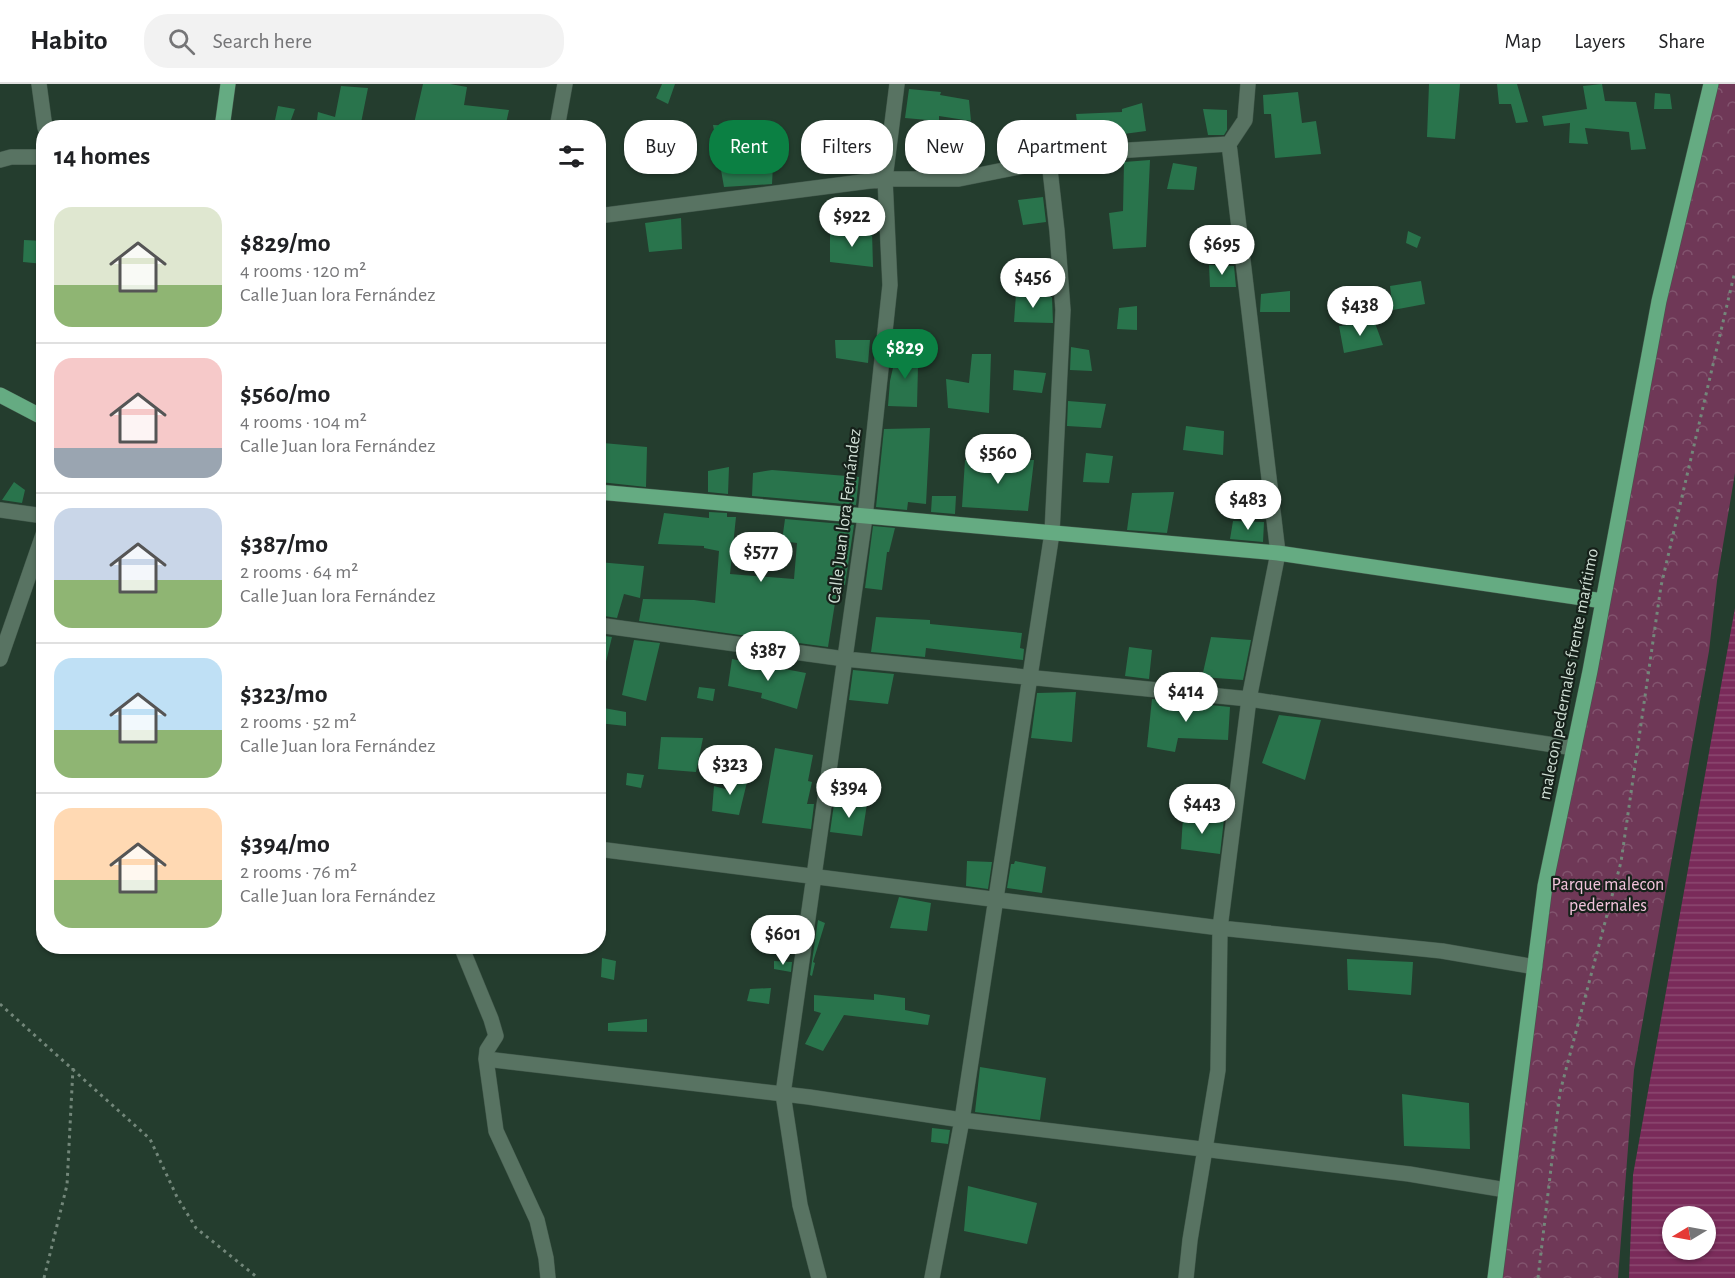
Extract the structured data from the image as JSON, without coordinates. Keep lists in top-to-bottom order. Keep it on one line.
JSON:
{"streets":{"main road":["malecon pedernales frente marítimo"],"street":["Calle Juan lora Fernández"]},"parks":["Parque malecon pedernales"],"north":"left","page":{"header":"Habito","search":"Search here","nav":["Map","Layers","Share"],"chip":["Buy","Rent","Filters","New","Apartment"],"heading":"14 homes","list":[{"name":"$829/mo","note":"4 rooms · 120 m² · Calle Juan lora Fernández"},{"name":"$560/mo","note":"4 rooms · 104 m² · Calle Juan lora Fernández"},{"name":"$387/mo","note":"2 rooms · 64 m² · Calle Juan lora Fernández"},{"name":"$323/mo","note":"2 rooms · 52 m² · Calle Juan lora Fernández"},{"name":"$394/mo","note":"2 rooms · 76 m² · Calle Juan lora Fernández"}],"price":["$922","$695","$456","$438","$829","$560","$483","$577","$387","$414","$323","$394","$443","$601"]}}
